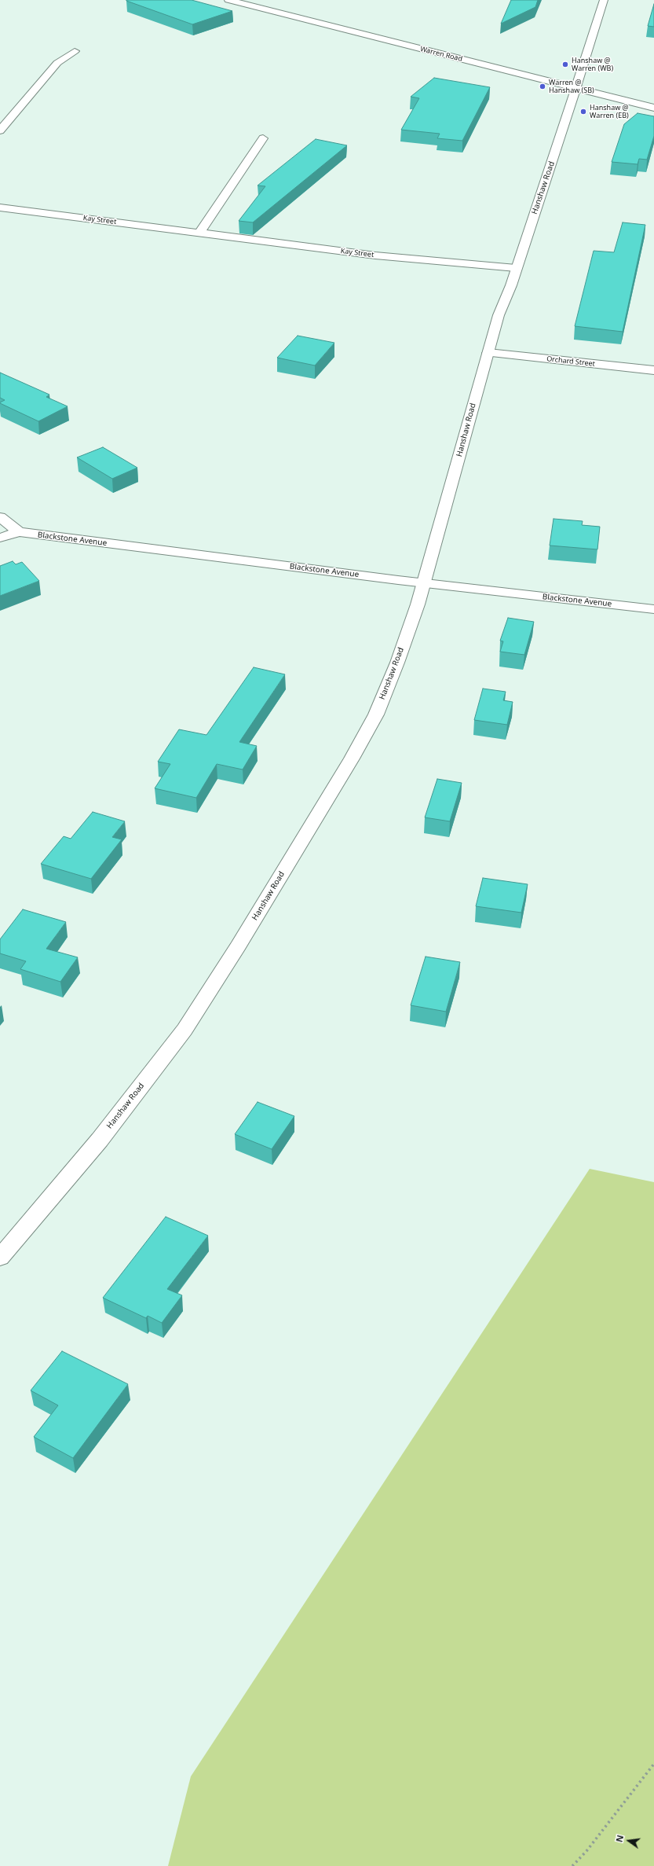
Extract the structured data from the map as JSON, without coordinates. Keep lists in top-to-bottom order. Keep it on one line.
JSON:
{"streets":{"street":["Warren Road","Hanshaw Road","Kay Street","Orchard Street","Blackstone Avenue"]},"crossings":[["Warren Road","Hanshaw Road"],["Hanshaw Road","Kay Street"],["Hanshaw Road","Orchard Street"],["Hanshaw Road","Blackstone Avenue"]],"places":["Hanshaw @ Warren (WB)","Warren @ Hanshaw (SB)","Hanshaw @ Warren (EB)"],"north":"left"}
